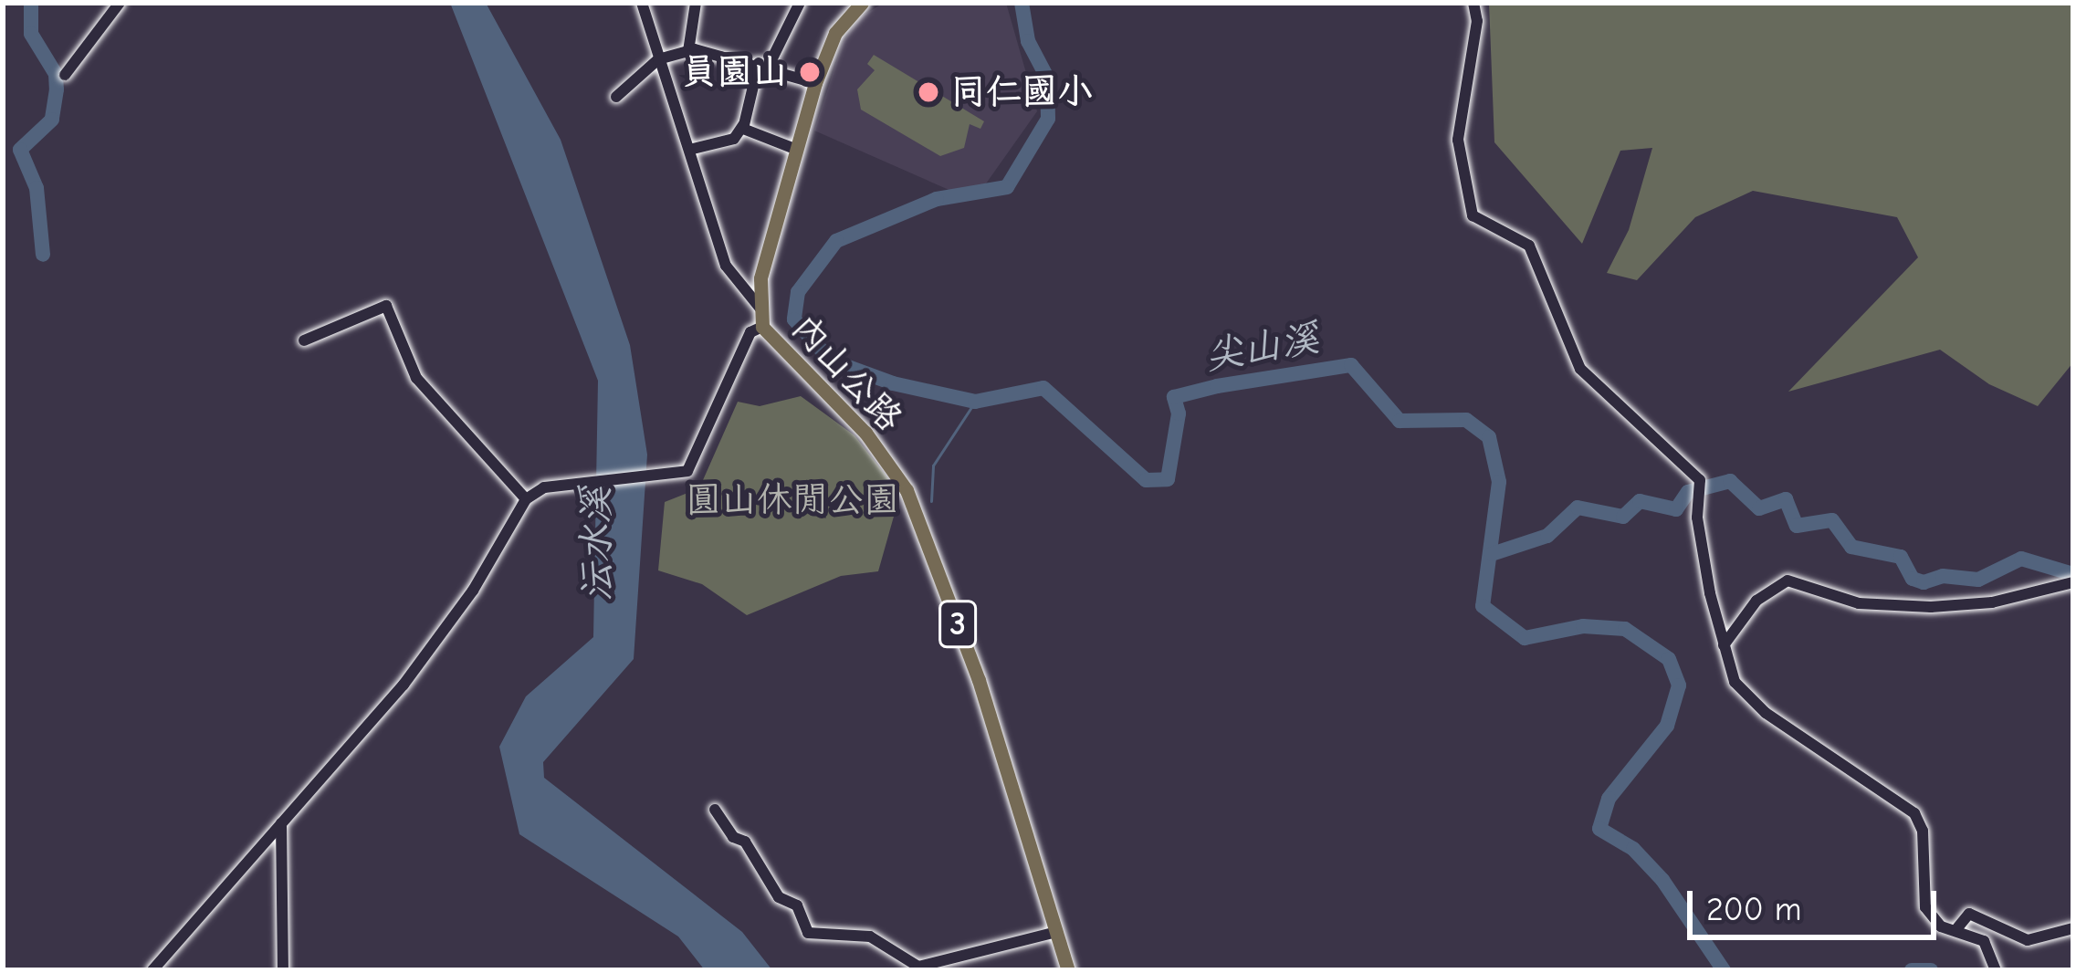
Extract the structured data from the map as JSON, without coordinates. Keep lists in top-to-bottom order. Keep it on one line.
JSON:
{"streets":{"main road":["內山公路","3"]},"water":["尖山溪","沄水溪"],"parks":["圓山休閒公園"],"places":["員園山","同仁國小"],"scale_bar":"200 m"}
